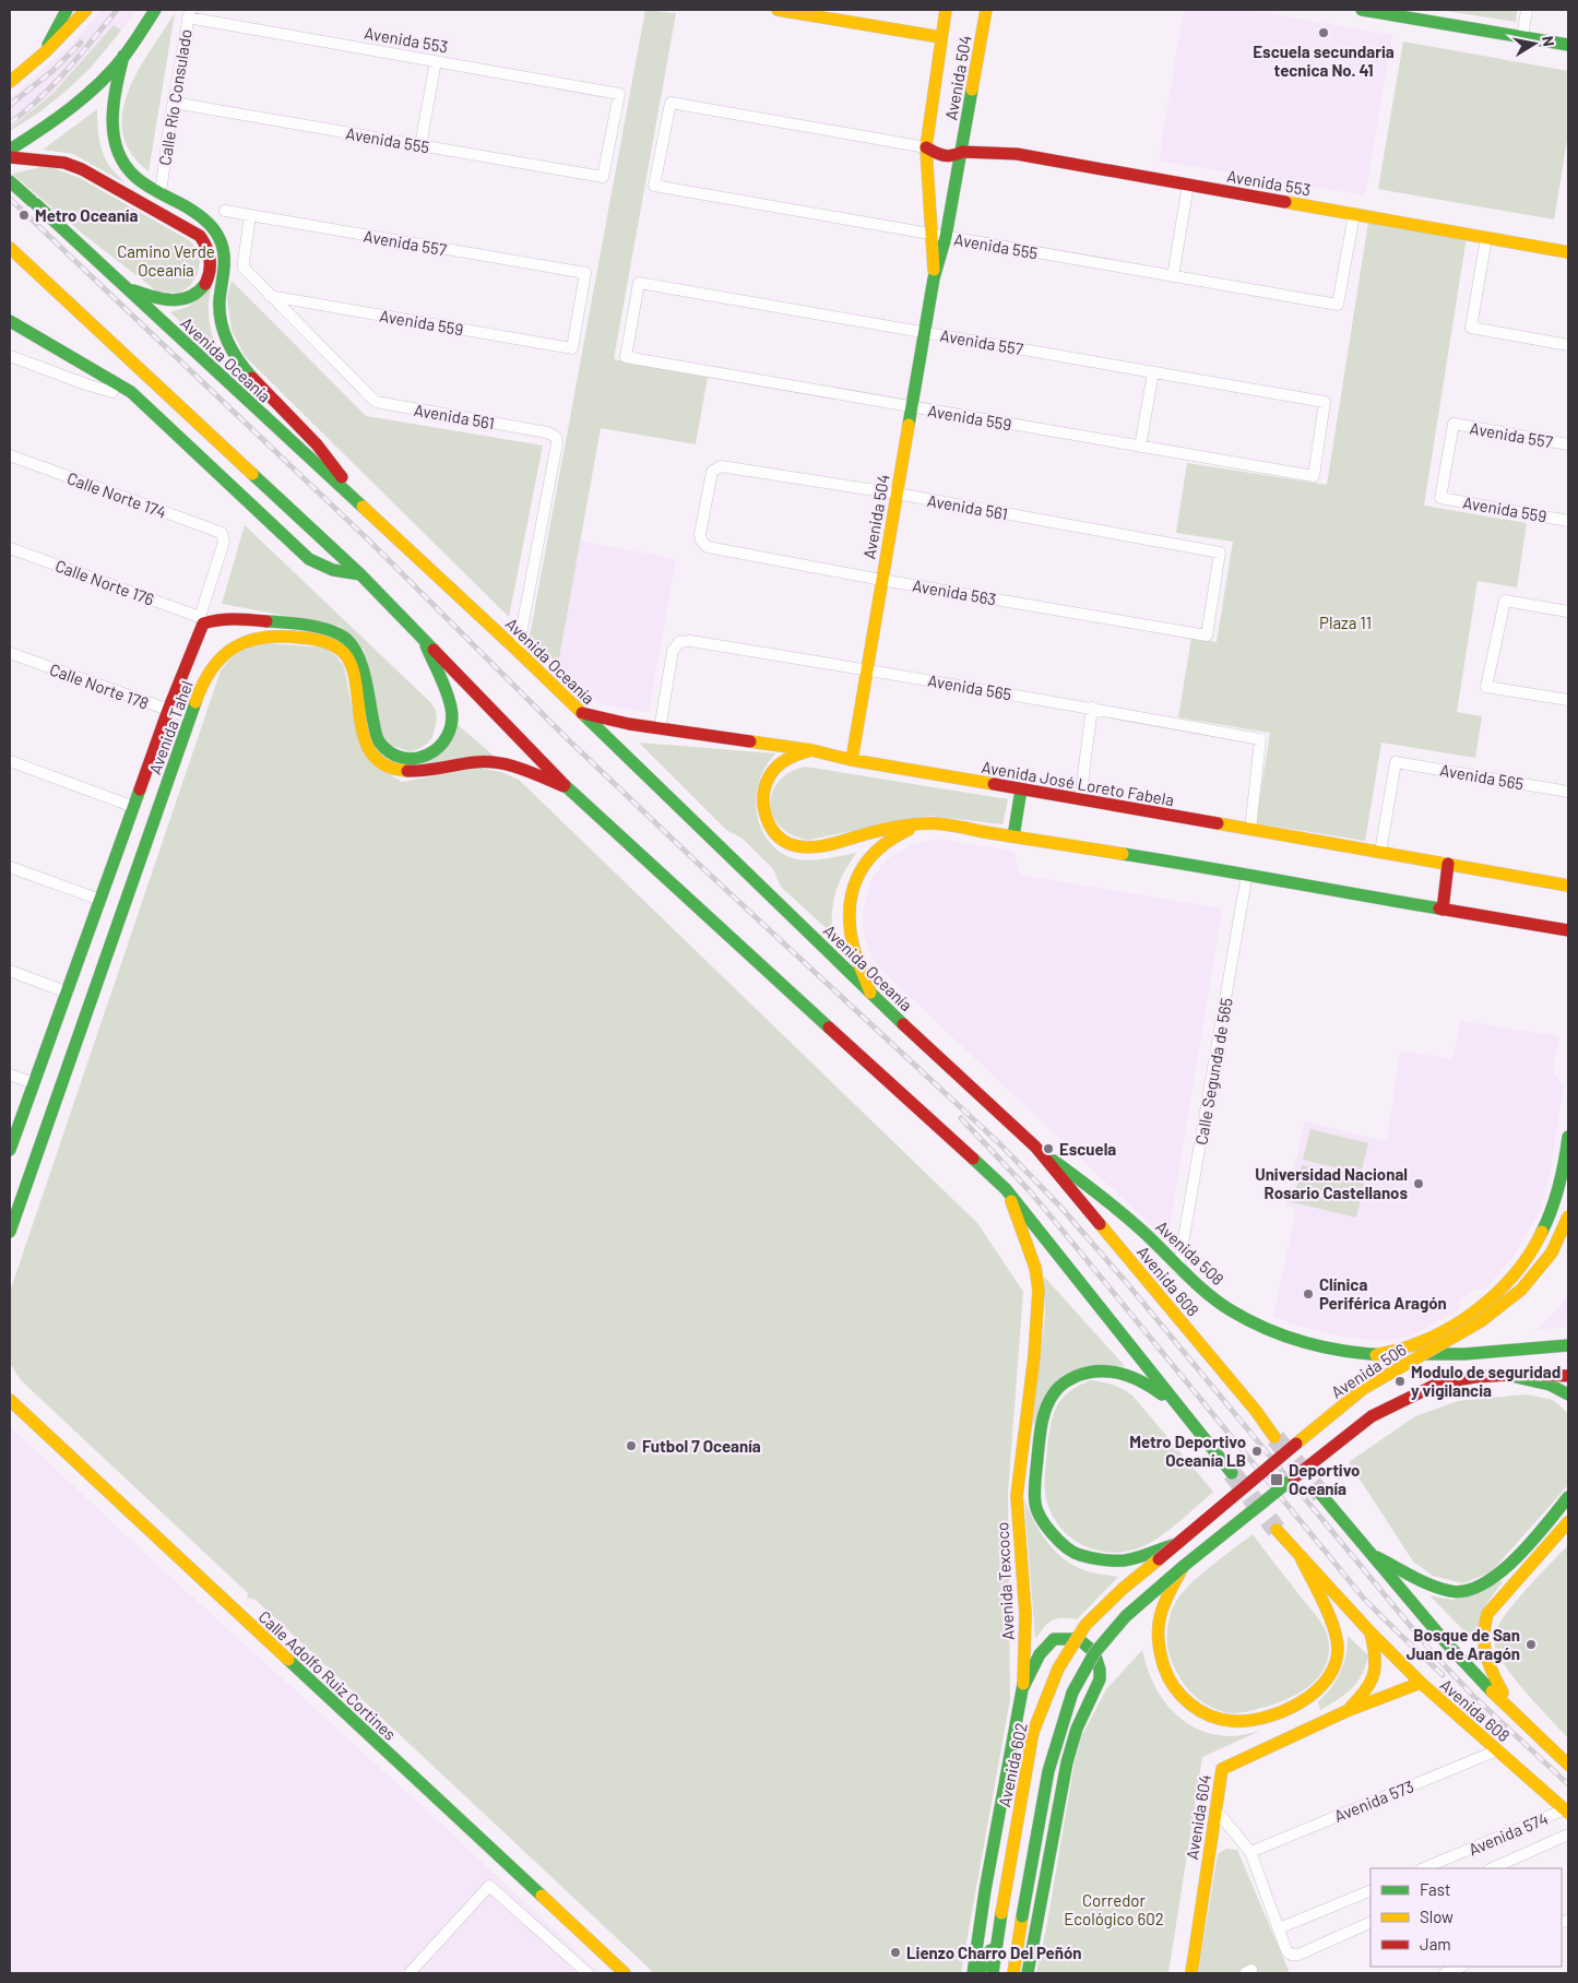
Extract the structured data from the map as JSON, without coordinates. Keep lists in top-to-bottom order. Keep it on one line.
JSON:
{"streets":{"main road":["Avenida 553","Avenida 504","Avenida Oceanía","Avenida Tahel","Avenida José Loreto Fabela","Avenida 508","Avenida 608","Avenida 506","Avenida Texcoco","Calle Adolfo Ruiz Cortines","Avenida 602","Avenida 604"],"street":["Calle Río Consulado","Avenida 555","Avenida 557","Avenida 559","Avenida 561","Calle Norte 174","Calle Norte 176","Avenida 563","Calle Norte 178","Avenida 565","Calle Segunda de 565","Avenida 573","Avenida 574"]},"crossings":[["Avenida 553","Avenida 504"],["Avenida 553","Calle Río Consulado"],["Avenida 553","Avenida 555"],["Avenida 504","Avenida 555"],["Avenida 504","Avenida 557"],["Avenida 504","Avenida 559"],["Avenida 504","Avenida 561"],["Avenida 504","Avenida 563"],["Avenida 504","Avenida 565"],["Avenida 504","Avenida José Loreto Fabela"],["Calle Río Consulado","Avenida 555"],["Avenida 557","Avenida 559"],["Avenida 557","Avenida 561"],["Avenida 559","Avenida 561"],["Avenida Oceanía","Avenida 561"],["Avenida Oceanía","Avenida José Loreto Fabela"],["Avenida Oceanía","Avenida 508"],["Avenida Oceanía","Avenida 608"],["Avenida 561","Avenida 563"],["Calle Norte 174","Avenida Tahel"],["Calle Norte 176","Avenida Tahel"],["Calle Norte 178","Avenida Tahel"],["Avenida 565","Avenida José Loreto Fabela"],["Calle Segunda de 565","Avenida 508"],["Avenida 508","Avenida 608"],["Avenida 608","Avenida 573"],["Avenida 608","Avenida 604"],["Avenida 608","Avenida 574"],["Avenida 506","Avenida 602"]],"parks":["Camino Verde Oceanía","Plaza 11","Corredor Ecológico 602"],"places":{"other":["Escuela secundaria tecnica No. 41","Metro Oceanía","Escuela","Universidad Nacional Rosario Castellanos","Clínica Periférica Aragón","Modulo de seguridad y vigilancia","Futbol 7 Oceanía","Metro Deportivo Oceanía LB","Bosque de San Juan de Aragón","Lienzo Charro Del Peñón"],"transit":["Deportivo Oceanía"]},"legend":["Fast","Slow","Jam"],"north":"right"}
